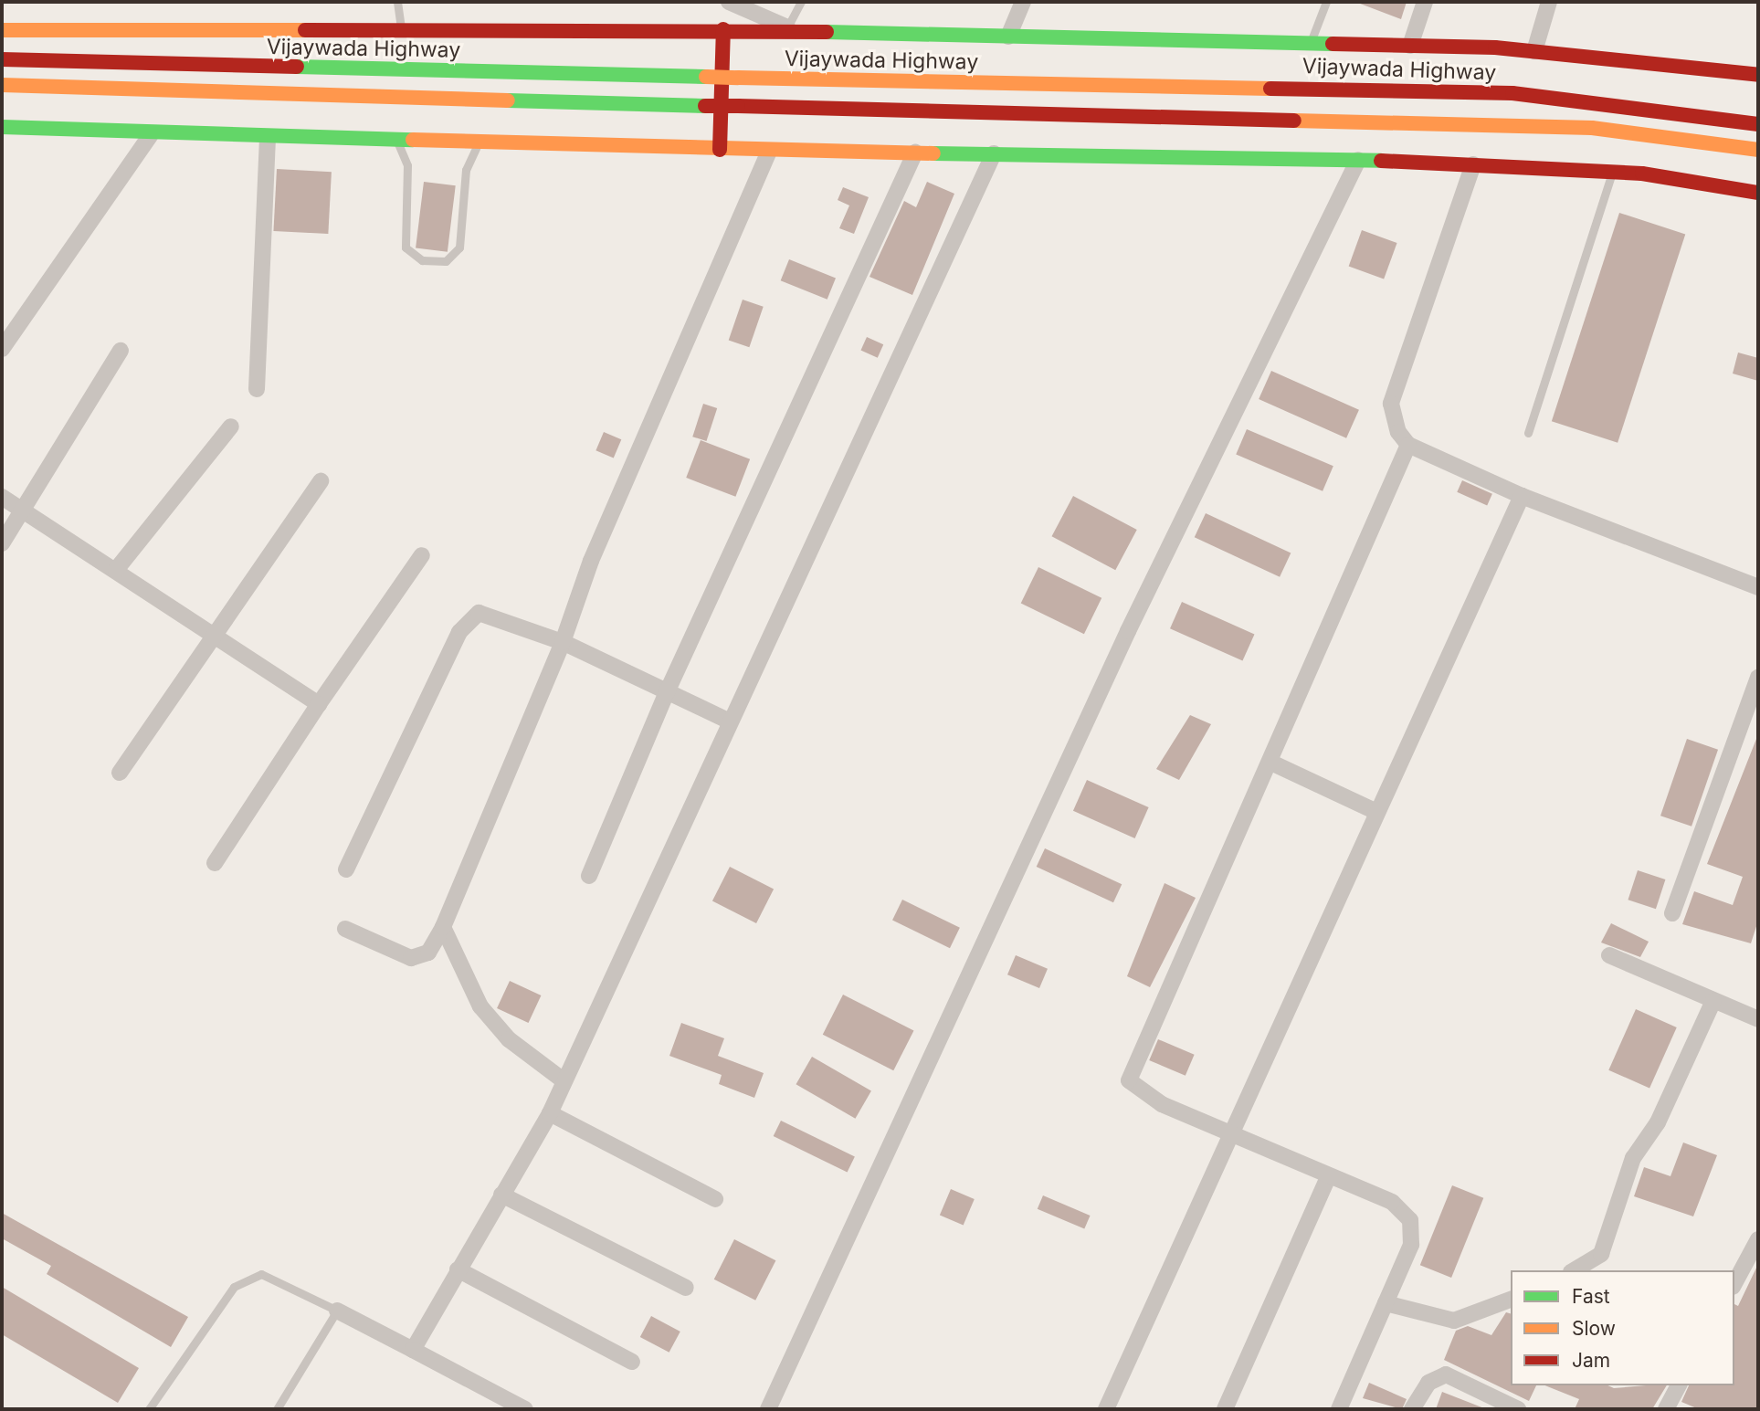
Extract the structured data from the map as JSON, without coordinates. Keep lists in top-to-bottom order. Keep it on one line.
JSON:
{"streets":{"main road":["Vijaywada Highway"]},"legend":["Fast","Slow","Jam"]}
